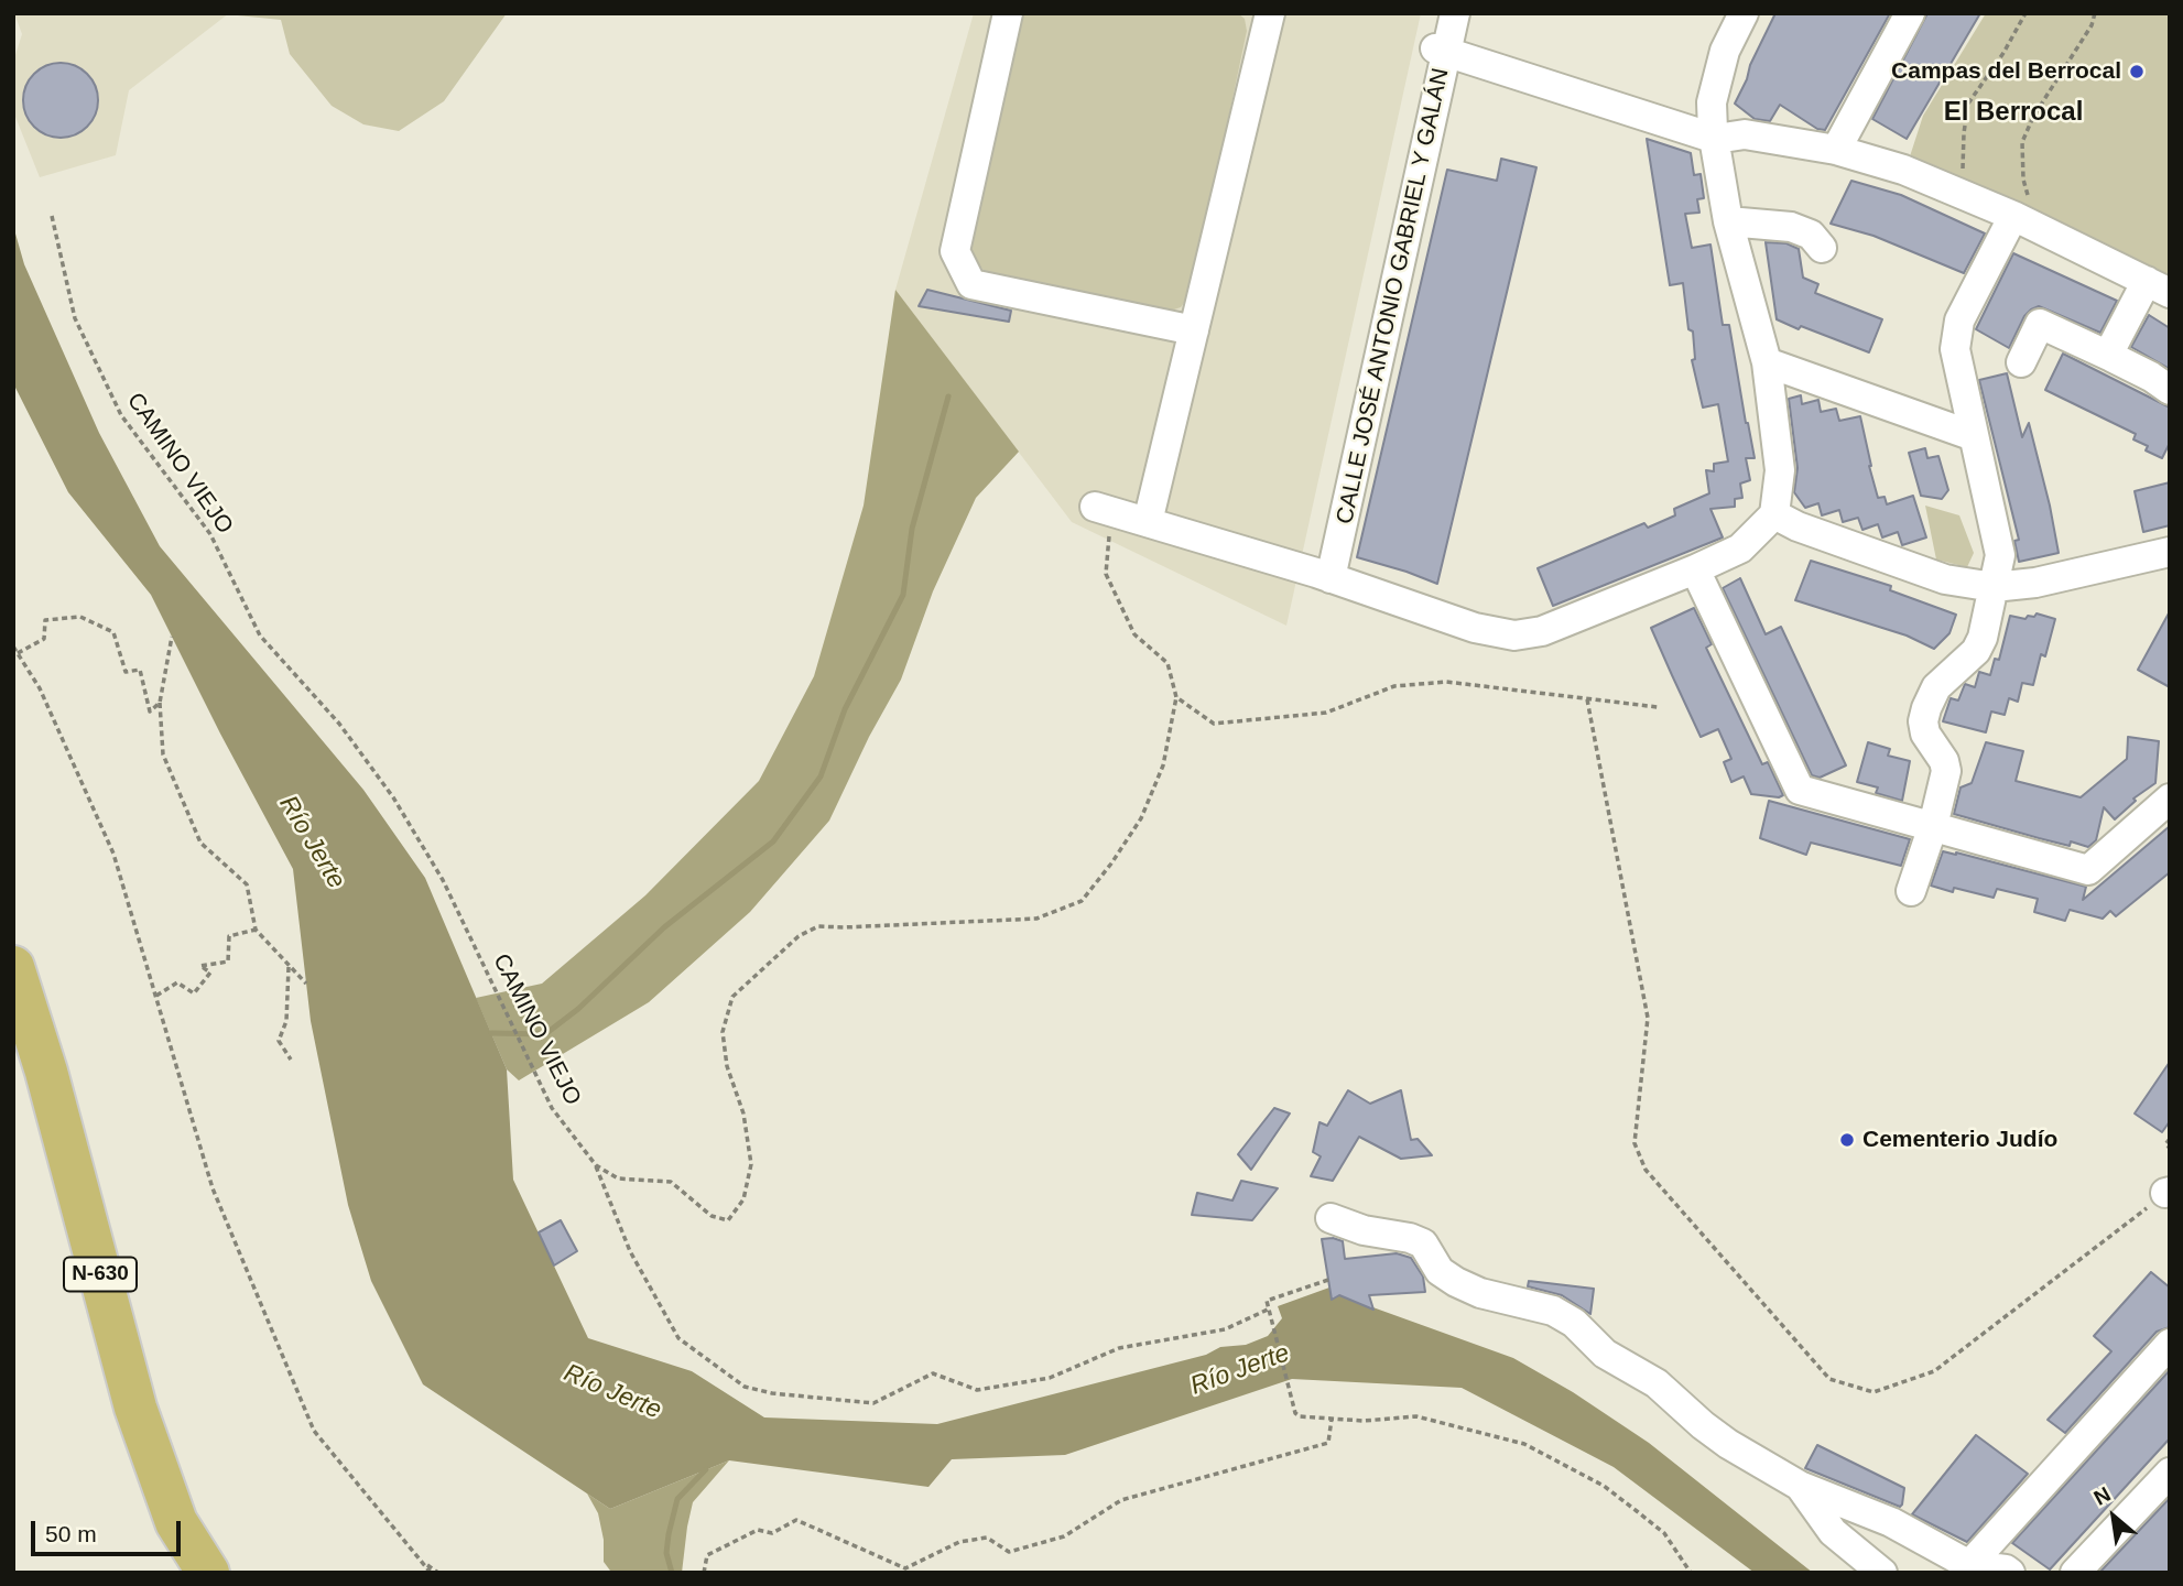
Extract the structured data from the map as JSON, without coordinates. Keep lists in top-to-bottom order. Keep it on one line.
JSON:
{"streets":{"highway":["N-630"],"street":["CALLE JOSÉ ANTONIO GABRIEL Y GALÁN"],"path":["CAMINO VIEJO"]},"districts":["El Berrocal"],"water":["Río Jerte"],"places":["Campas del Berrocal","Cementerio Judío"],"scale_bar":"50 m","north":"top left"}
